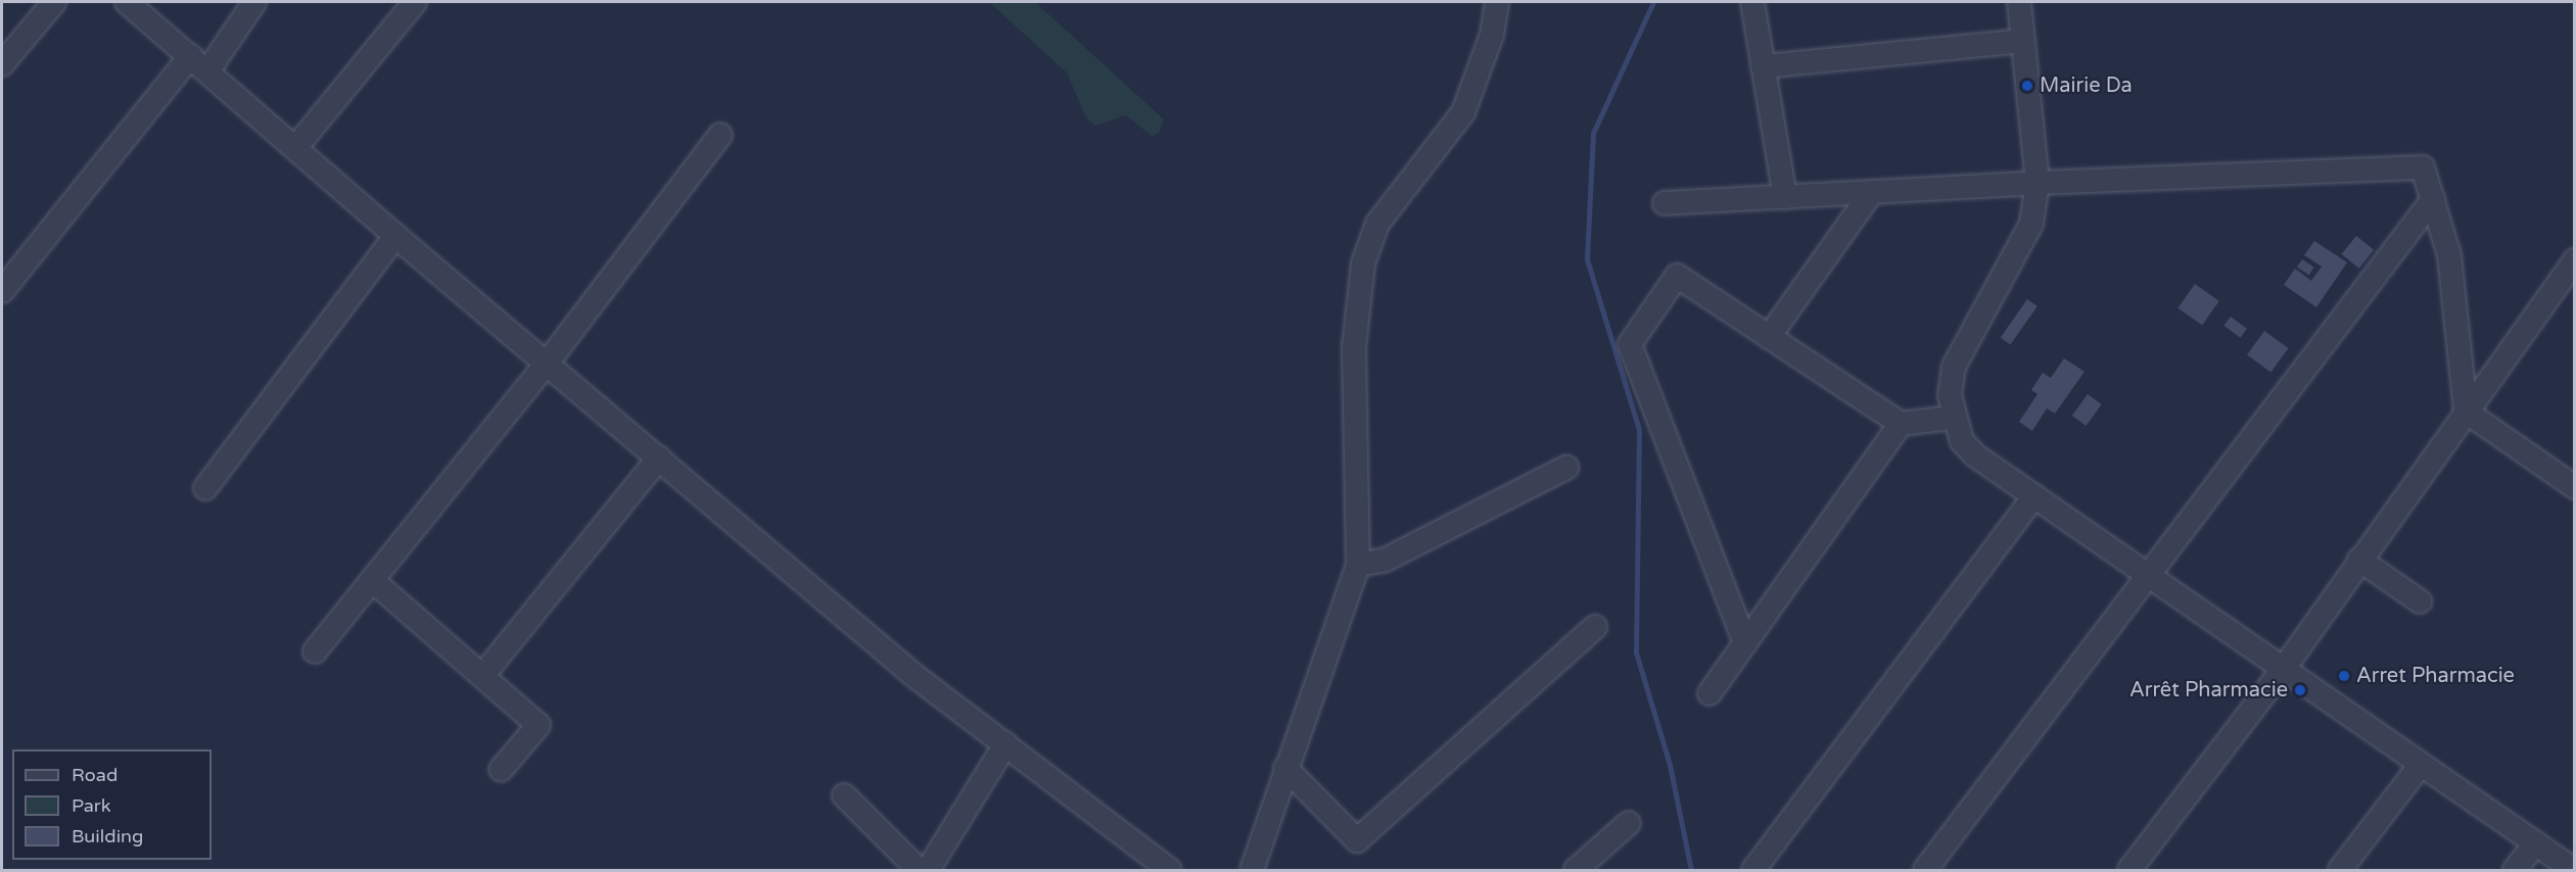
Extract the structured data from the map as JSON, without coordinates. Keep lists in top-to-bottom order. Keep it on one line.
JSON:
{"places":["Mairie Da","Arret Pharmacie","Arrêt Pharmacie"],"legend":["Road","Park","Building"]}
